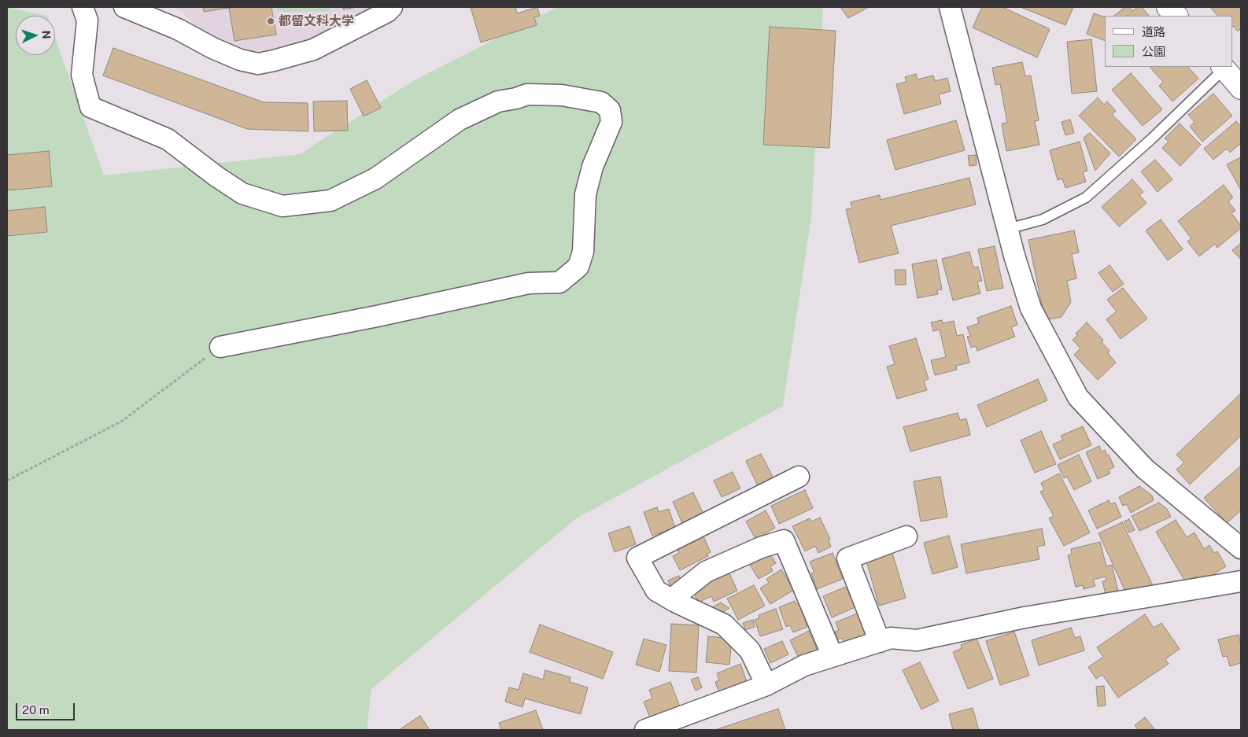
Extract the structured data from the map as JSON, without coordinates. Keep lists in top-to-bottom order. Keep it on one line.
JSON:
{"places":["都留文科大学"],"legend":["道路","公園"],"scale_bar":"20 m","north":"right"}
